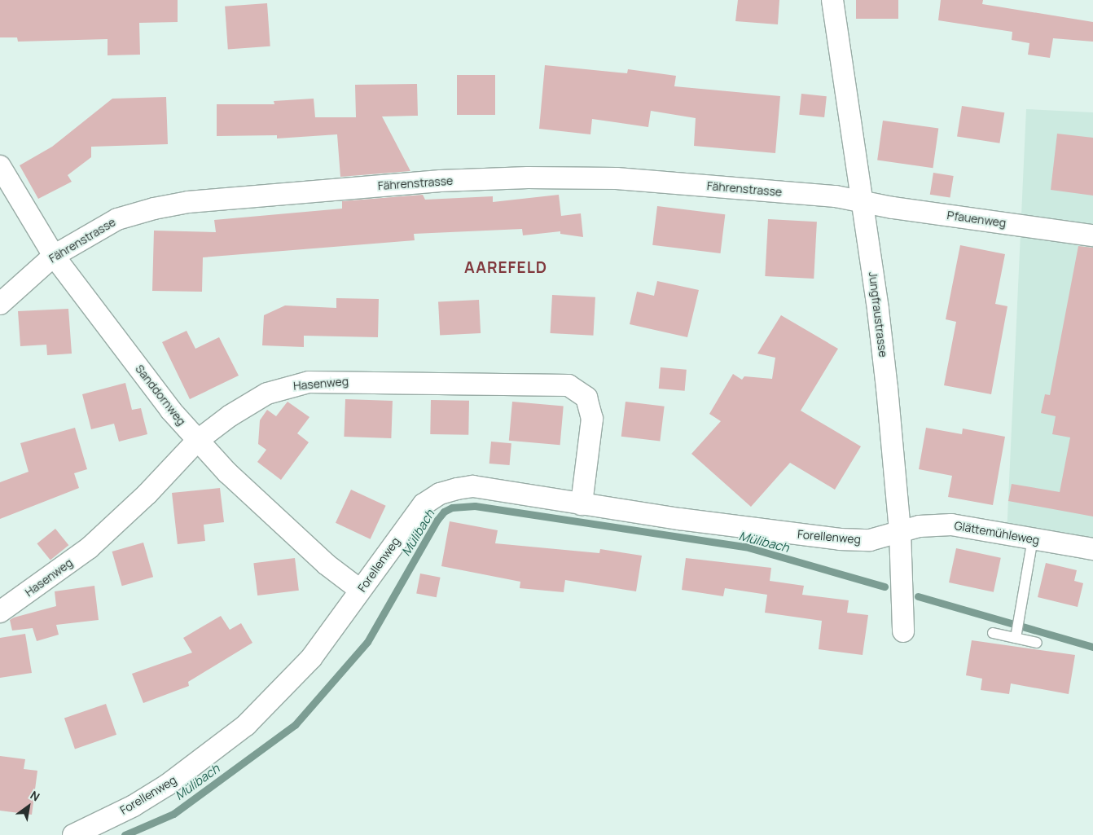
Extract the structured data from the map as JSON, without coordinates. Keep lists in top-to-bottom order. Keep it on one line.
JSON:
{"streets":{"street":["Fährenstrasse","Pfauenweg","Jungfraustrasse","Hasenweg","Sanddornweg","Glättemühleweg","Forellenweg"]},"crossings":[["Fährenstrasse","Pfauenweg"],["Fährenstrasse","Jungfraustrasse"],["Fährenstrasse","Sanddornweg"],["Pfauenweg","Jungfraustrasse"],["Jungfraustrasse","Glättemühleweg"],["Jungfraustrasse","Forellenweg"],["Hasenweg","Sanddornweg"],["Hasenweg","Forellenweg"],["Sanddornweg","Forellenweg"],["Glättemühleweg","Forellenweg"]],"districts":["AAREFELD"],"water":["Mülibach"],"north":"top right"}
